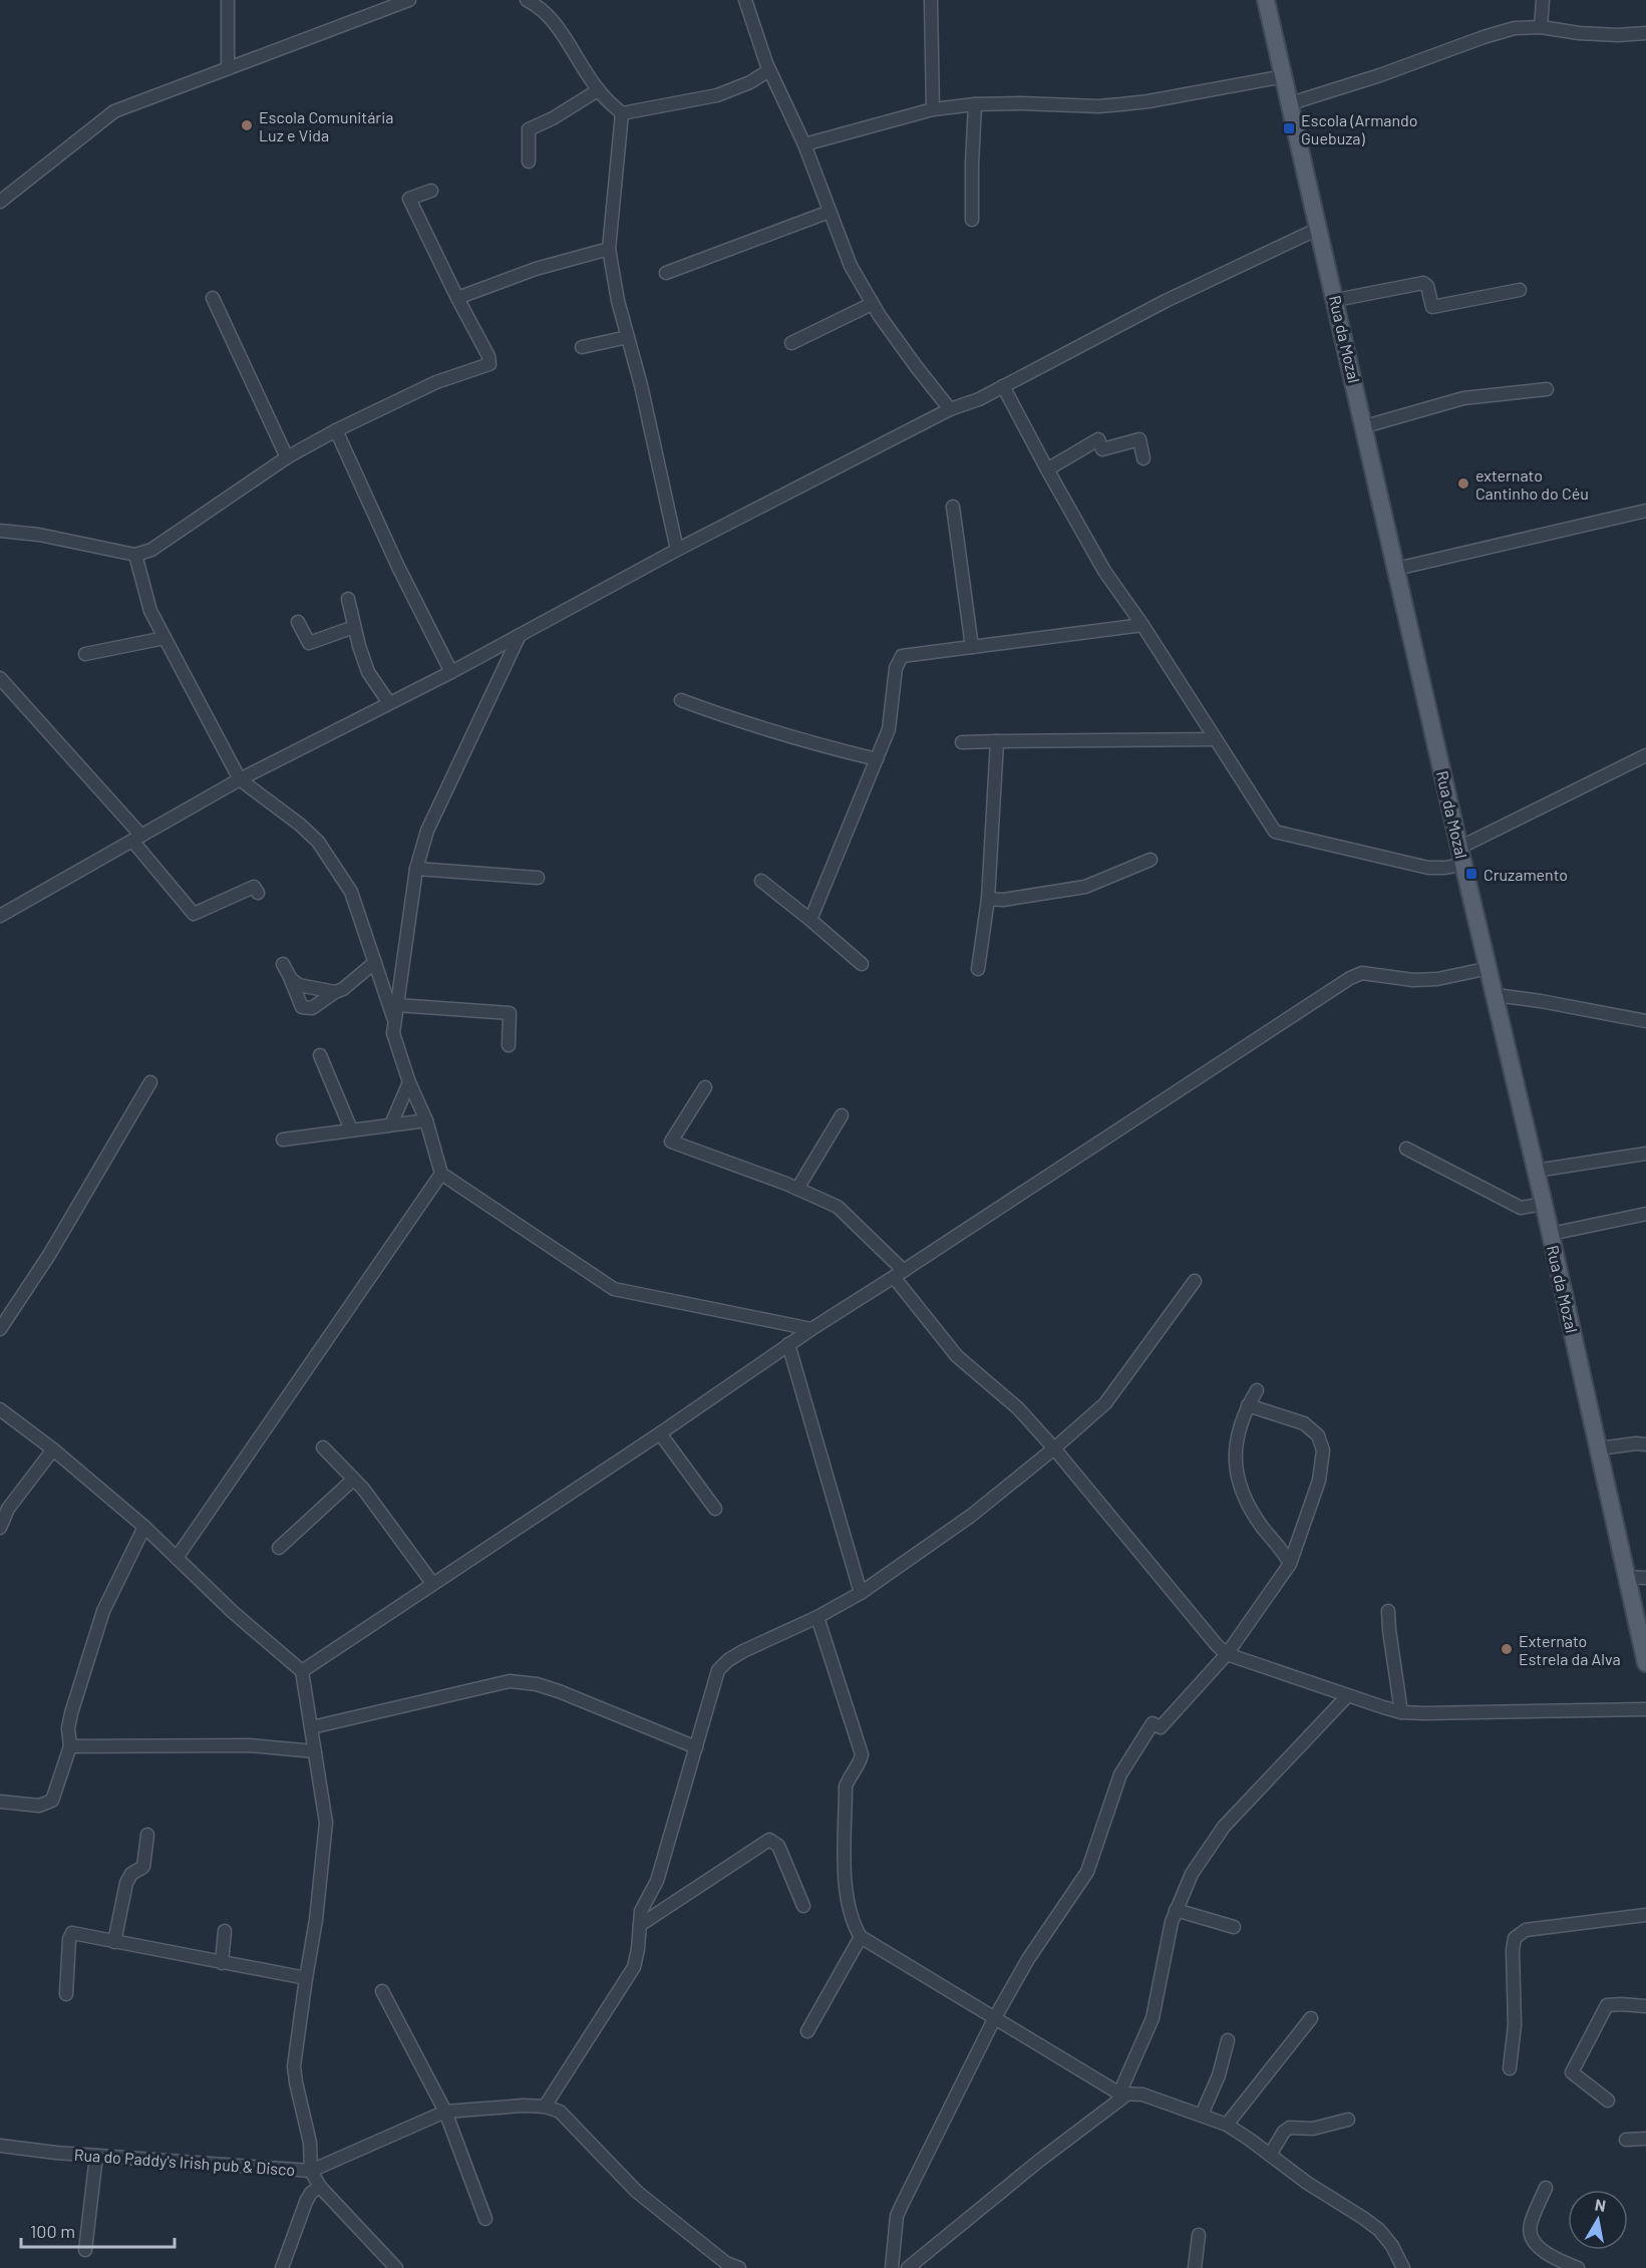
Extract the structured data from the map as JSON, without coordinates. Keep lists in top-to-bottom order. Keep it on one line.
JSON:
{"streets":{"main road":["Rua da Mozal"],"street":["Rua do Paddy's Irish pub & Disco"]},"places":{"other":["Escola Comunitária Luz e Vida","externato Cantinho do Céu","Externato Estrela da Alva"],"transit":["Escola (Armando Guebuza)","Cruzamento"]},"scale_bar":"100 m","north":"top"}
